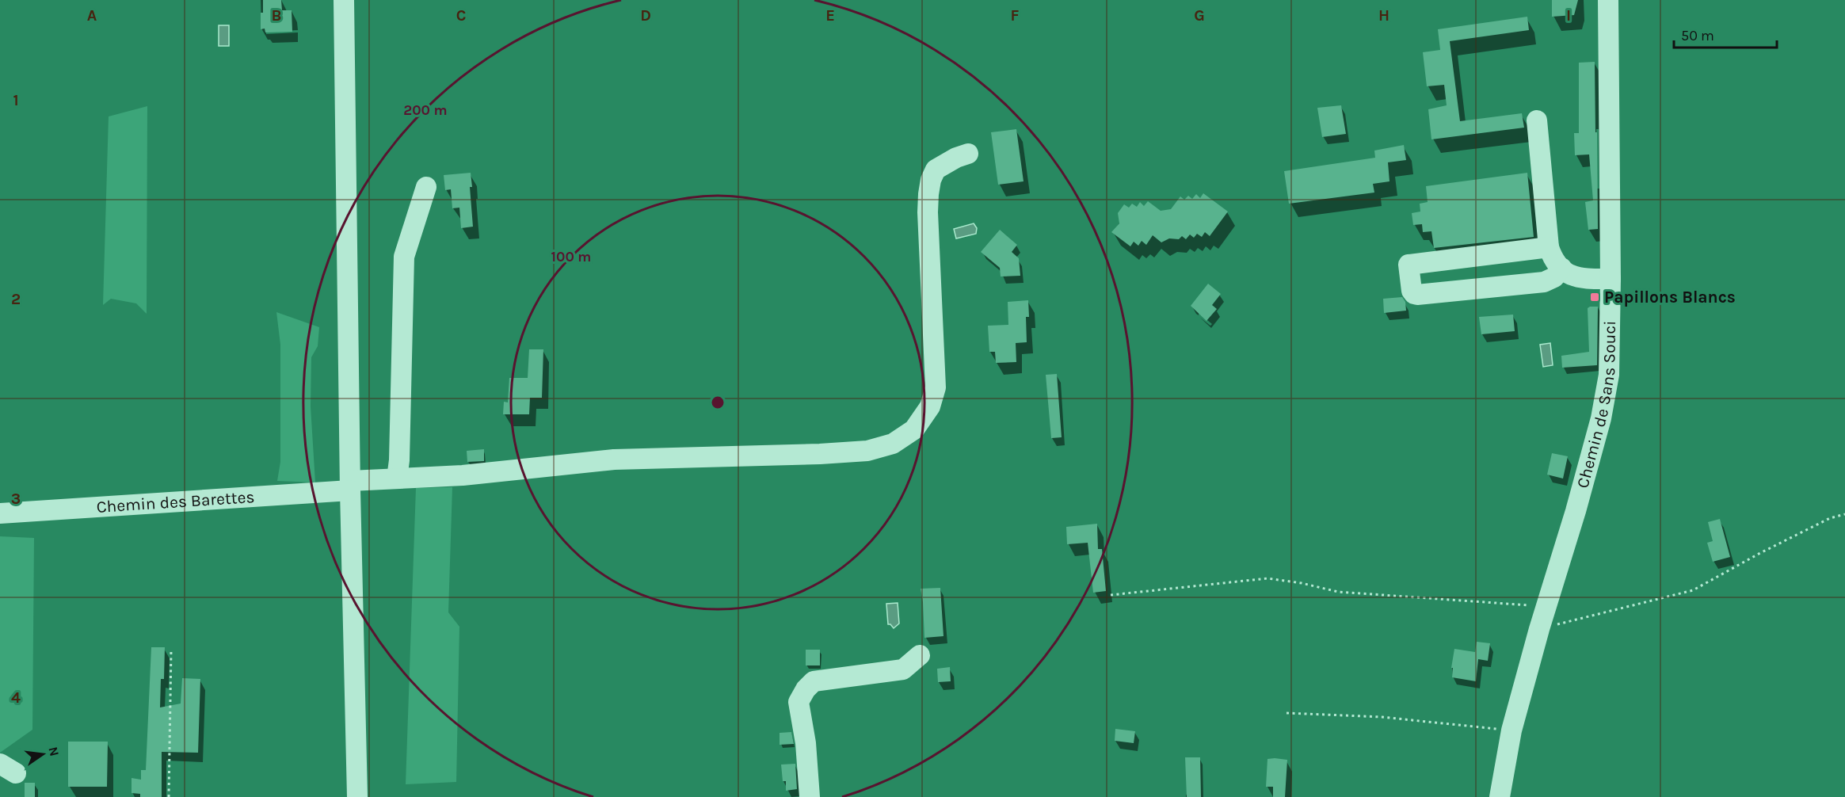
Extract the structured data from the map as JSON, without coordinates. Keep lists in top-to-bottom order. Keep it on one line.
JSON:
{"streets":{"street":["Chemin de Sans Souci","Chemin des Barettes"]},"places":{"transit":["Papillons Blancs"]},"scale_bar":"50 m","north":"right","grid":{"columns":["A","B","C","D","E","F","G","H","I"],"rows":["1","2","3","4"]},"rings":["200 m","100 m"]}
